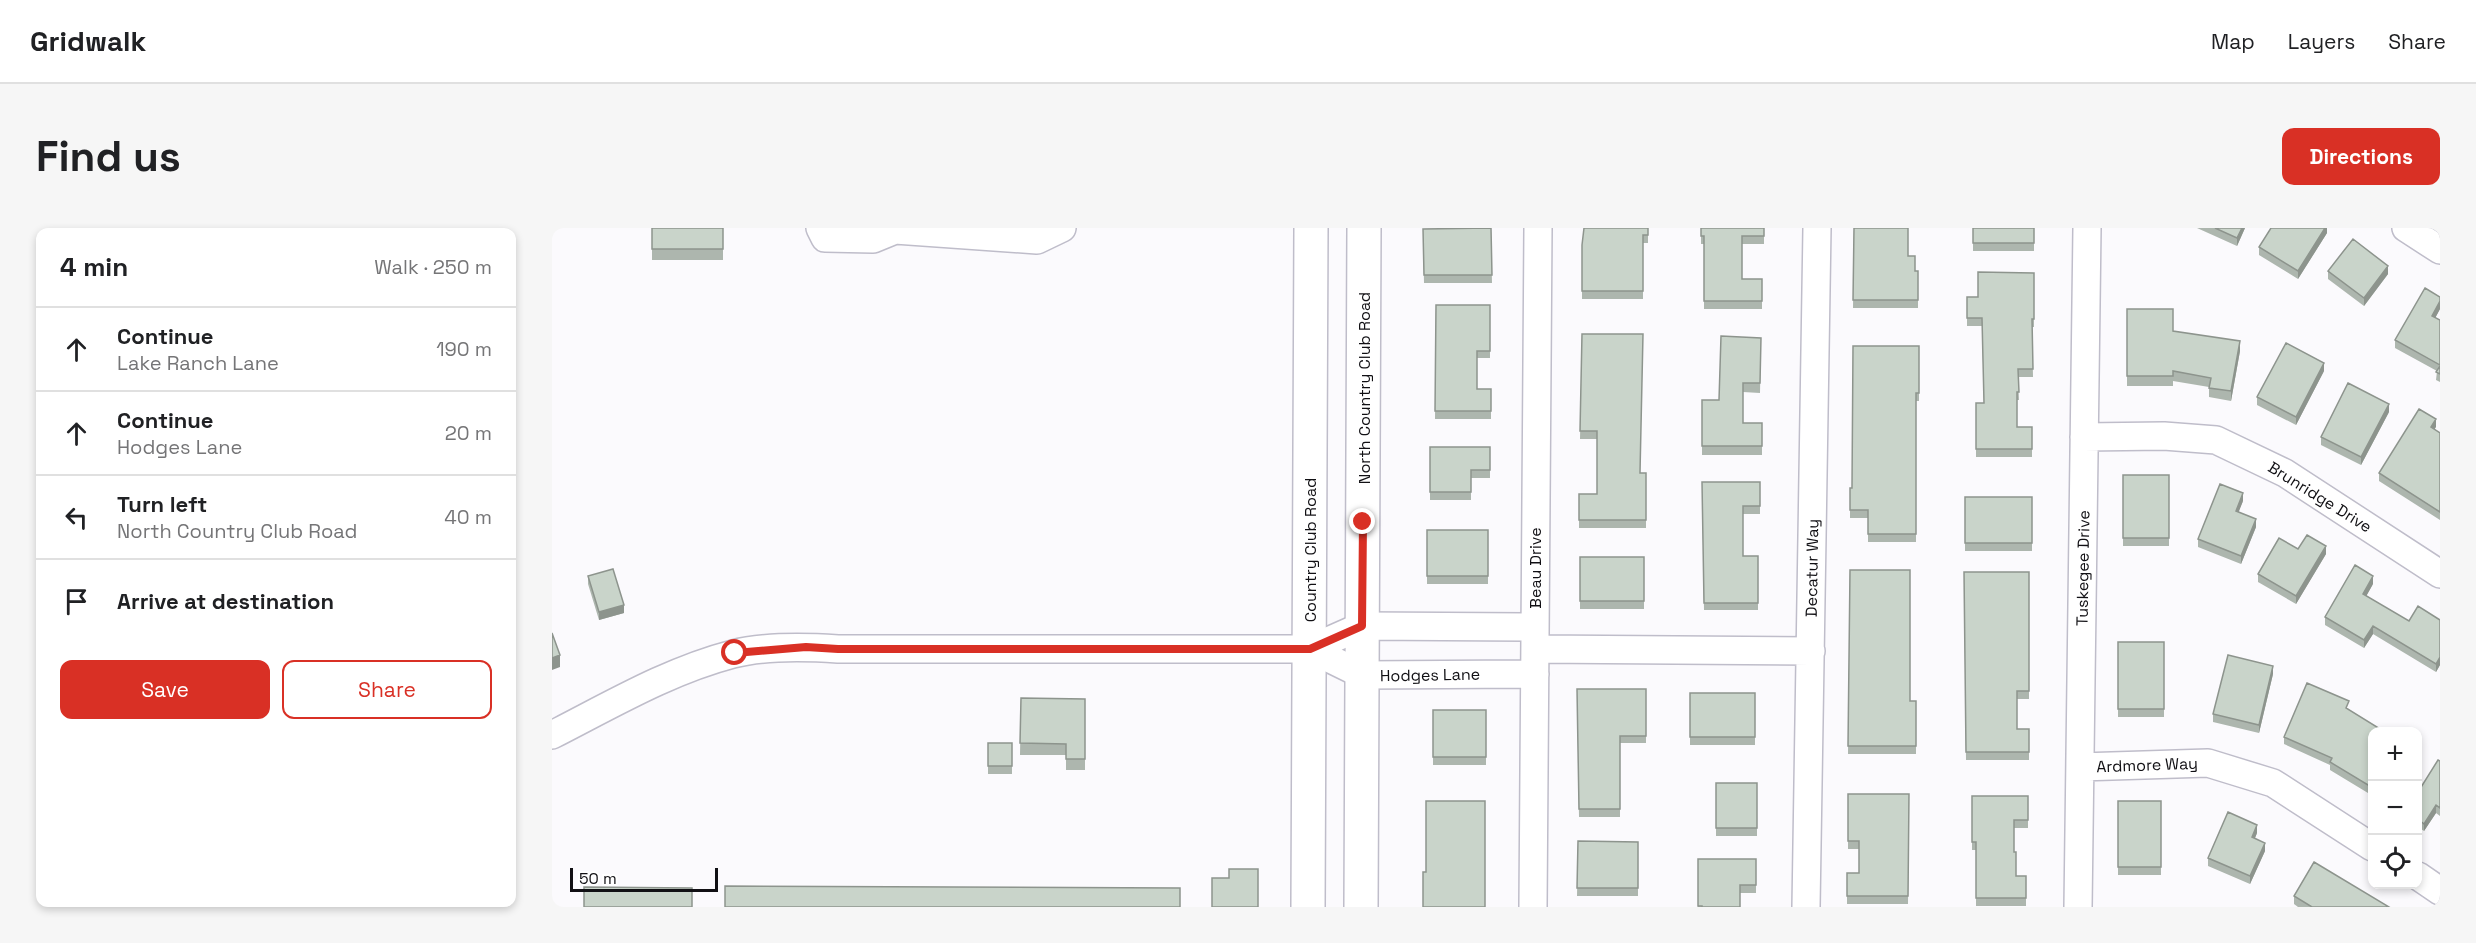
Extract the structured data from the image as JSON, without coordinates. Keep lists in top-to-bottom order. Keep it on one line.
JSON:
{"streets":{"main road":["North Country Club Road","Country Club Road"],"street":["Brunridge Drive","Beau Drive","Decatur Way","Tuskegee Drive","Hodges Lane","Ardmore Way"]},"crossings":[["North Country Club Road","Hodges Lane"],["Brunridge Drive","Tuskegee Drive"],["Country Club Road","Hodges Lane"],["Beau Drive","Hodges Lane"],["Decatur Way","Hodges Lane"],["Tuskegee Drive","Ardmore Way"]],"scale_bar":"50 m","page":{"header":"Gridwalk","nav":["Map","Layers","Share"],"buttons":["Directions",["Save","Share"]],"title":"Find us","heading":["4 min","Walk · 250 m"],"list":[["Continue","Lake Ranch Lane","190 m"],["Continue","Hodges Lane","20 m"],["Turn left","North Country Club Road","40 m"],"Arrive at destination"],"map_buttons":["+","−"],"scale":"50 m"}}
